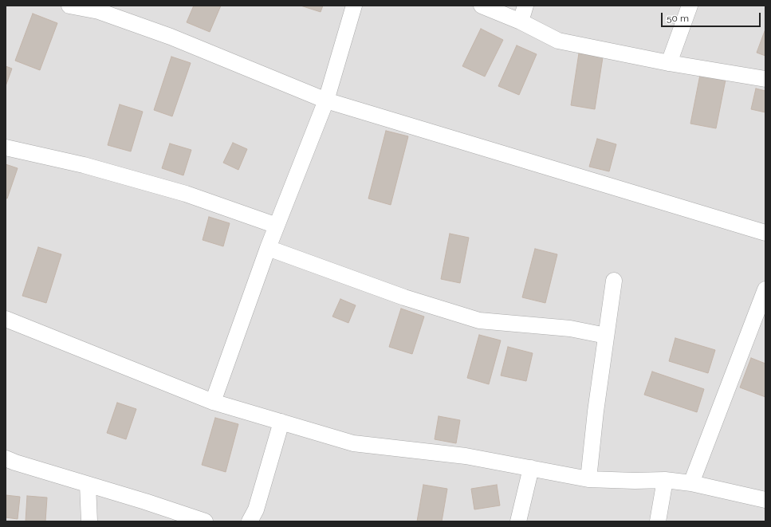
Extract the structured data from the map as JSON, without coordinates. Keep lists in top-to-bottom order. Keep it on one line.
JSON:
{"scale_bar":"50 m"}
